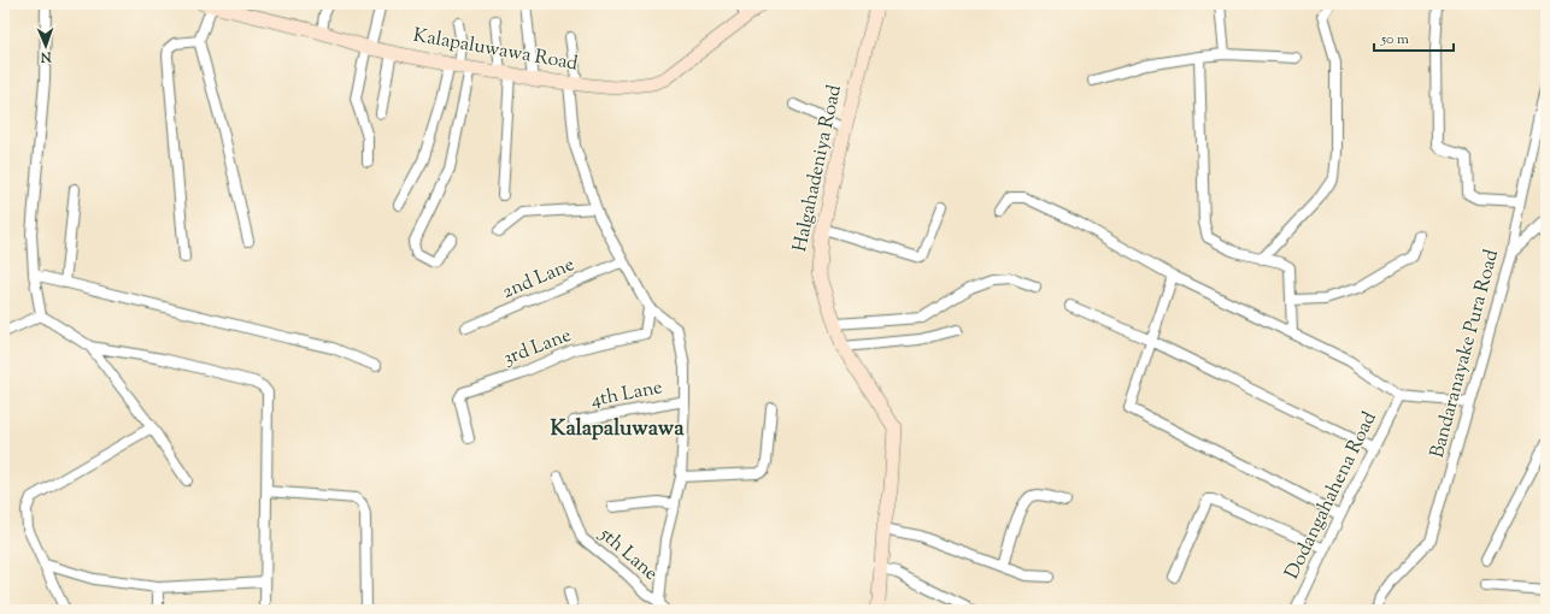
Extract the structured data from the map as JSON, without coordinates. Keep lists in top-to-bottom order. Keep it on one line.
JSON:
{"streets":{"street":["Kalapaluwawa Road","Halgahadeniya Road","2nd Lane","3rd Lane","Bandaranayake Pura Road","4th Lane","Dodangahahena Road","5th Lane"]},"districts":["Kalapaluwawa"],"scale_bar":"50 m","north":"bottom"}
